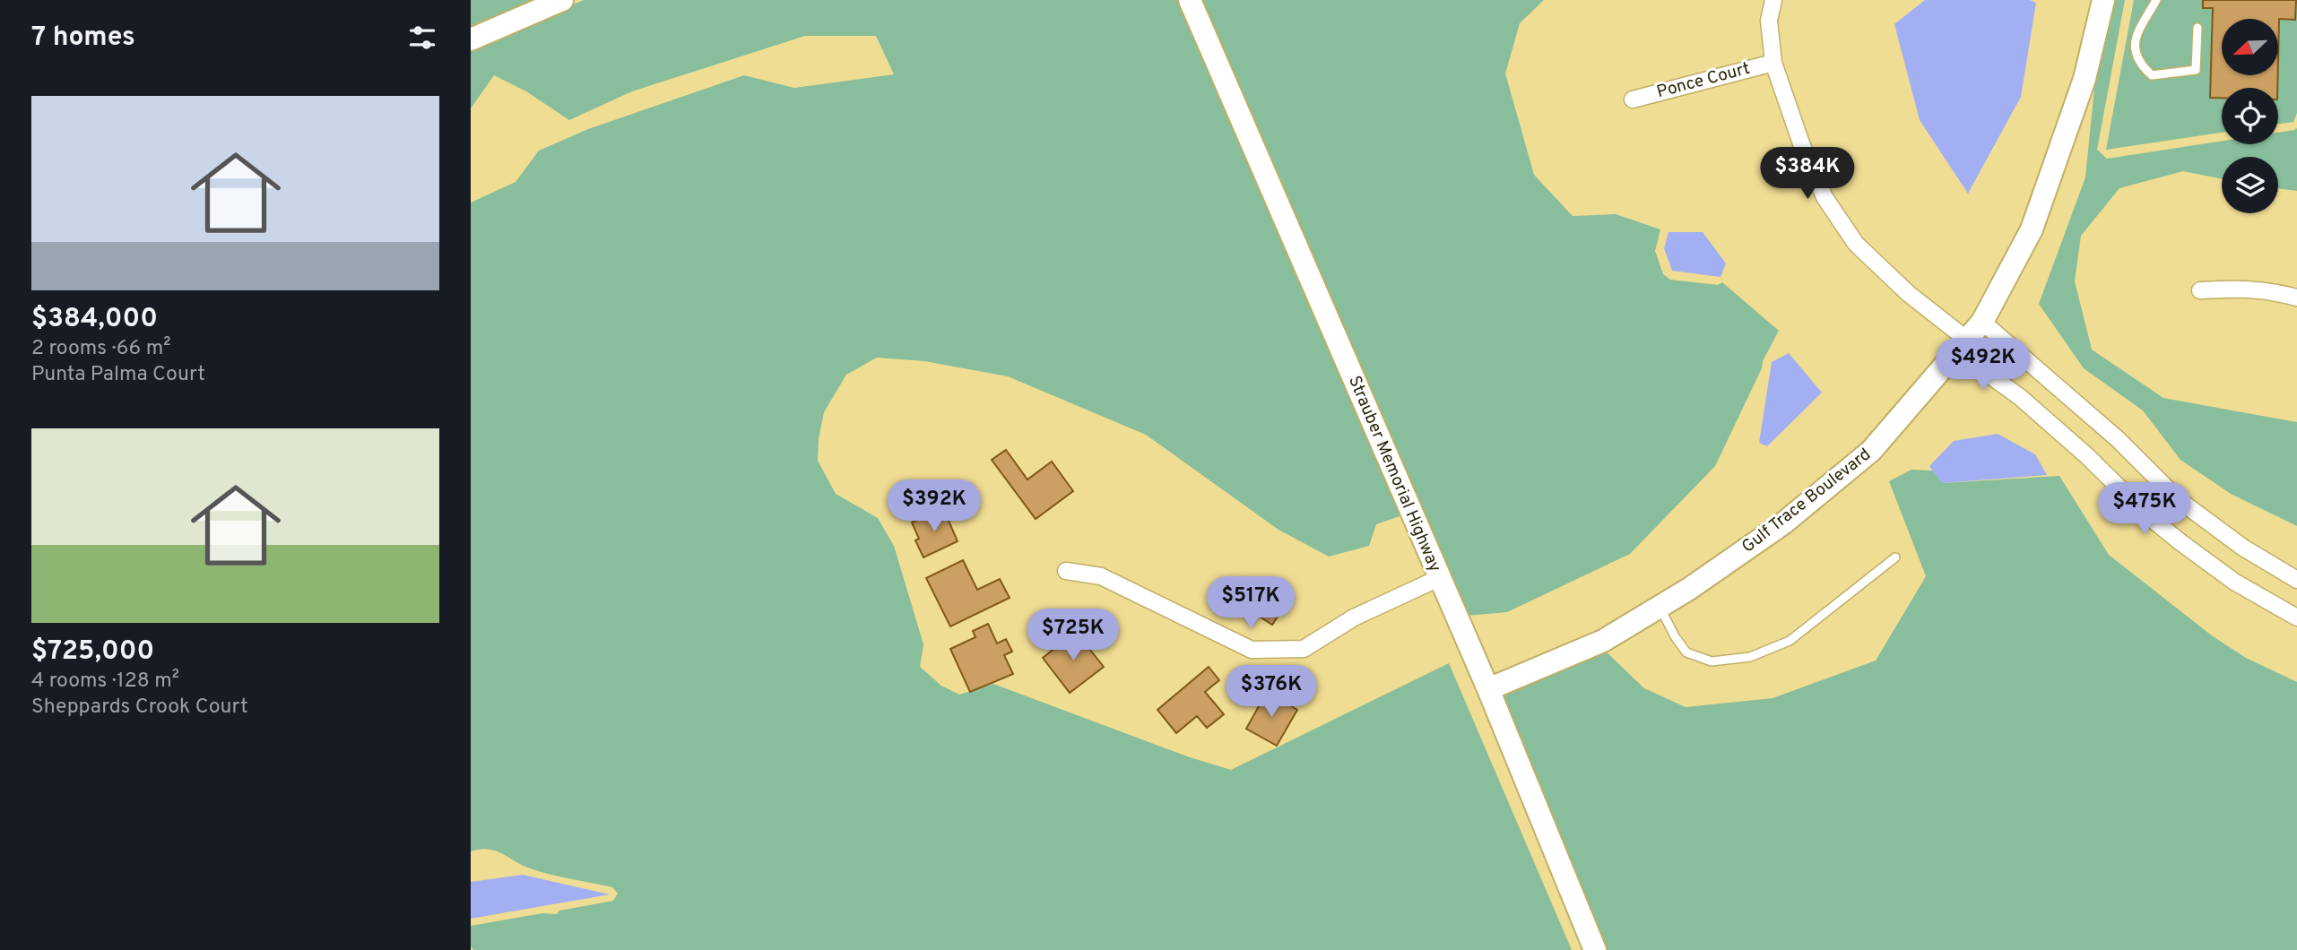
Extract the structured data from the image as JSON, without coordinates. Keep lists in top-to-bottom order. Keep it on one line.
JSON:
{"streets":{"street":["Ponce Court","Strauber Memorial Highway","Gulf Trace Boulevard"]},"crossings":[["Strauber Memorial Highway","Gulf Trace Boulevard"]],"north":"bottom left","page":{"heading":"7 homes","list":[{"name":"$384,000","note":"2 rooms · 66 m² · Punta Palma Court"},{"name":"$725,000","note":"4 rooms · 128 m² · Sheppards Crook Court"}],"price":["$384K","$492K","$392K","$475K","$517K","$725K","$376K"]}}
